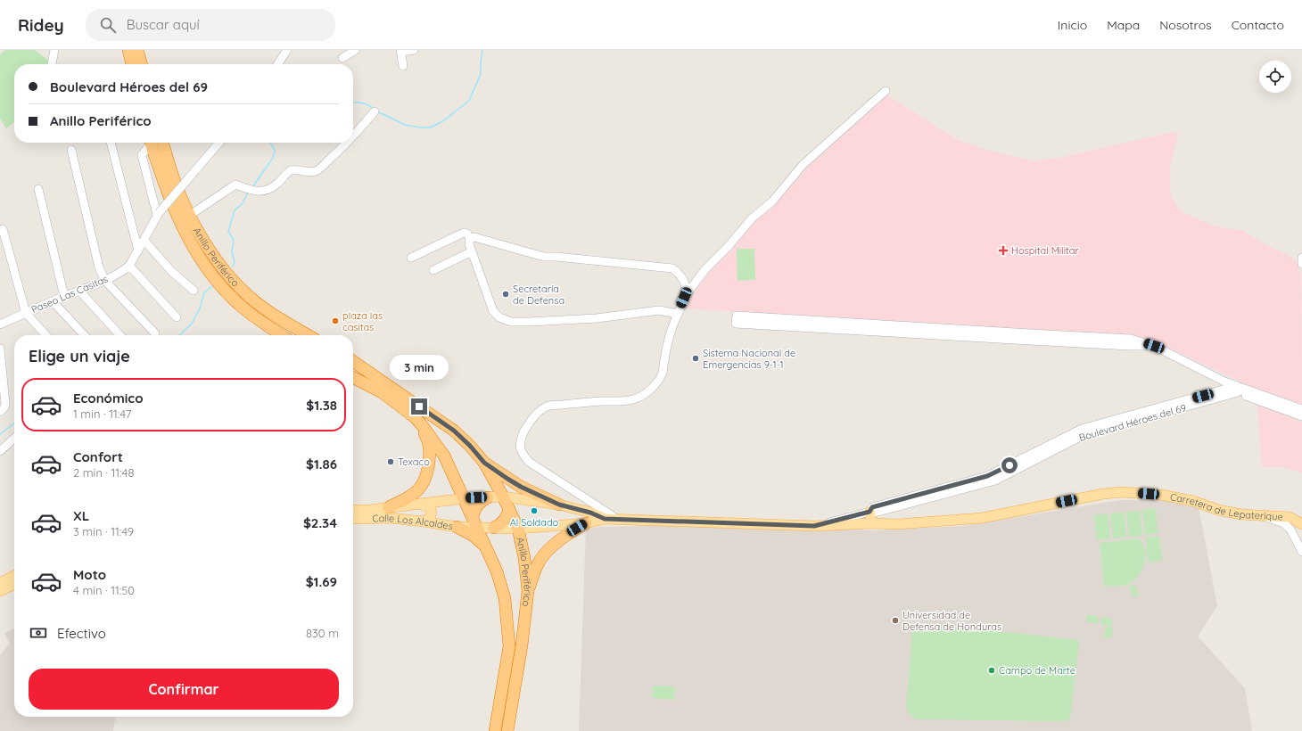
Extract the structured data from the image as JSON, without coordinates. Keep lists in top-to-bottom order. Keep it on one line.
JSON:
{"streets":{"highway":["Anillo Periférico"],"main road":["Carretera de Lepaterique","Calle Los Alcaldes"],"street":["Paseo Las Casitas","Boulevard Héroes del 69"]},"crossings":[["Anillo Periférico","Carretera de Lepaterique"],["Anillo Periférico","Calle Los Alcaldes"],["Boulevard Héroes del 69","Carretera de Lepaterique"],["Carretera de Lepaterique","Calle Los Alcaldes"]],"places":{"health":["Hospital Militar"],"other":["Secretaría de Defensa","plaza las casitas","Sistema Nacional de Emergencias 9-1-1","Texaco","Al Soldado","Universidad de Defensa de Honduras","Campo de Marte"]},"page":{"header":"Ridey","search":"Buscar aquí","nav":["Inicio","Mapa","Nosotros","Contacto"],"banner":["Boulevard Héroes del 69","Anillo Periférico"],"heading":"Elige un viaje","bubble":"3 min","list":[{"name":"Económico","note":"1 min · 11:47","value":"$1.38"},{"name":"Confort","note":"2 min · 11:48","value":"$1.86"},{"name":"XL","note":"3 min · 11:49","value":"$2.34"},{"name":"Moto","note":"4 min · 11:50","value":"$1.69"}],"pay":["Efectivo","830 m"],"buttons":"Confirmar"}}
